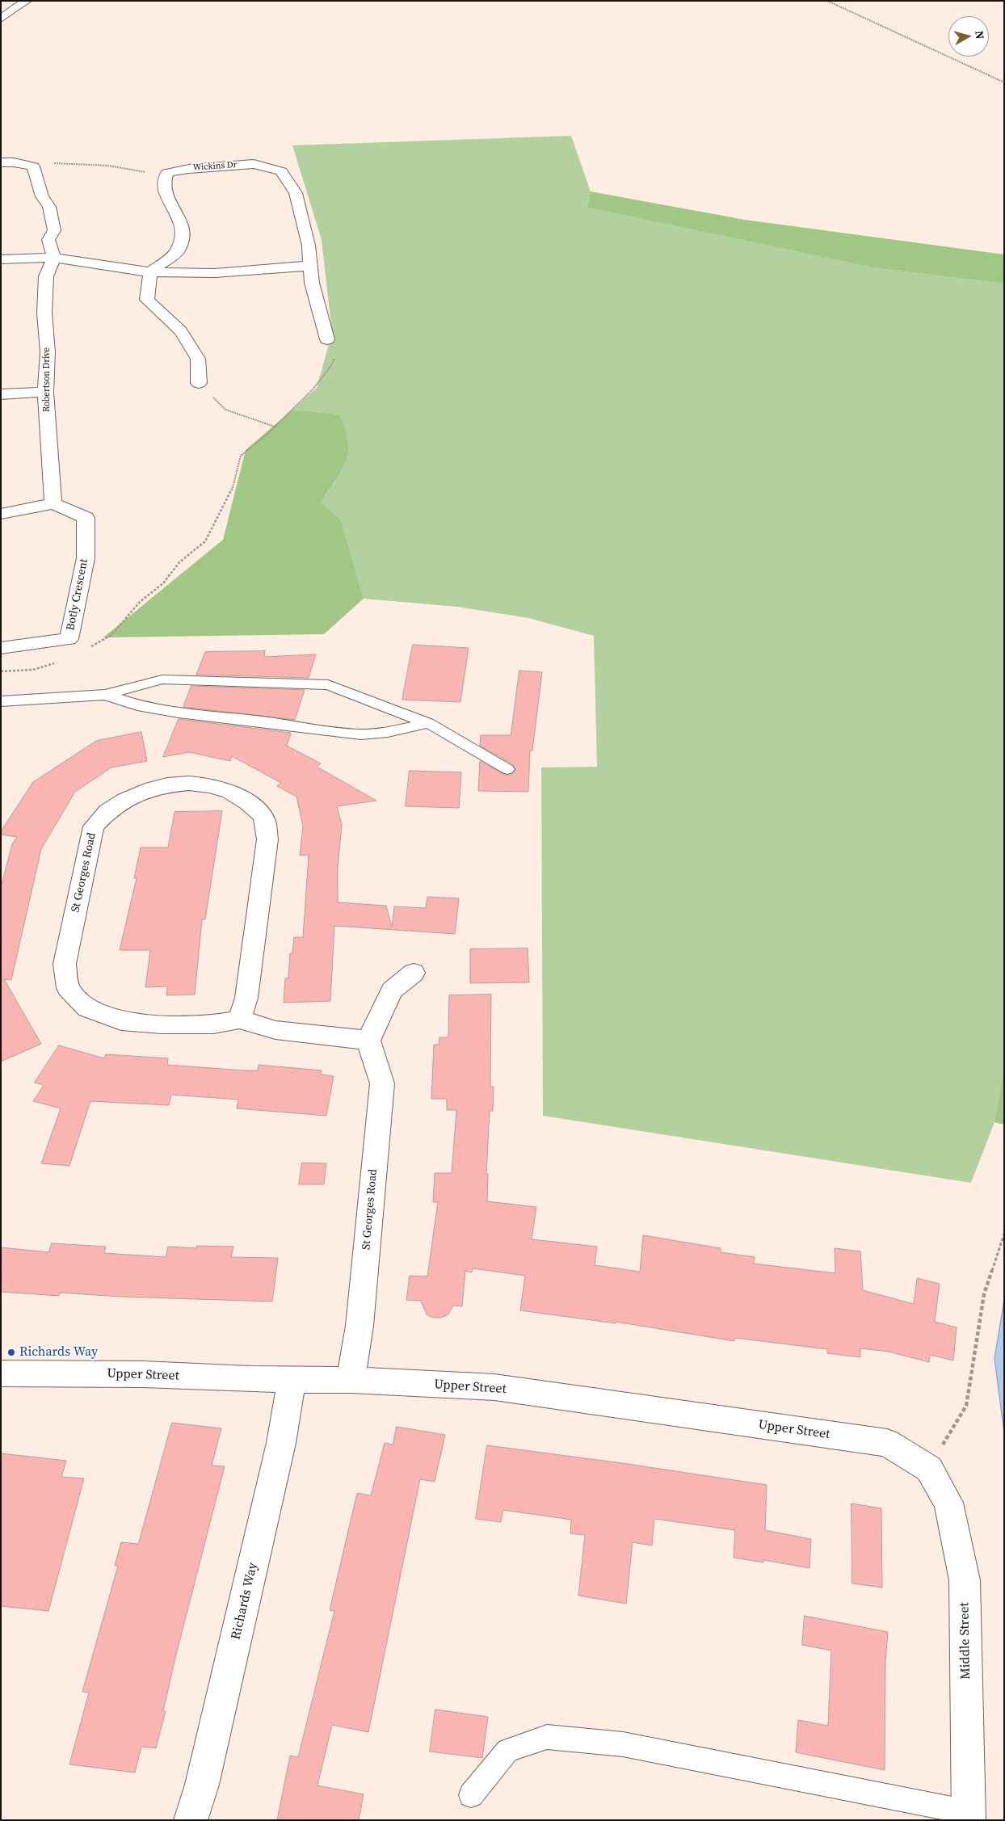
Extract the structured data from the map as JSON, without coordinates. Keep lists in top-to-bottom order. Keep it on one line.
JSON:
{"streets":{"street":["Wickins Dr","Robertson Drive","Botly Crescent","St Georges Road","Upper Street","Richards Way","Middle Street"]},"crossings":[["Robertson Drive","Botly Crescent"],["St Georges Road","Upper Street"],["Upper Street","Richards Way"],["Upper Street","Middle Street"]],"places":["Richards Way"],"north":"right"}
